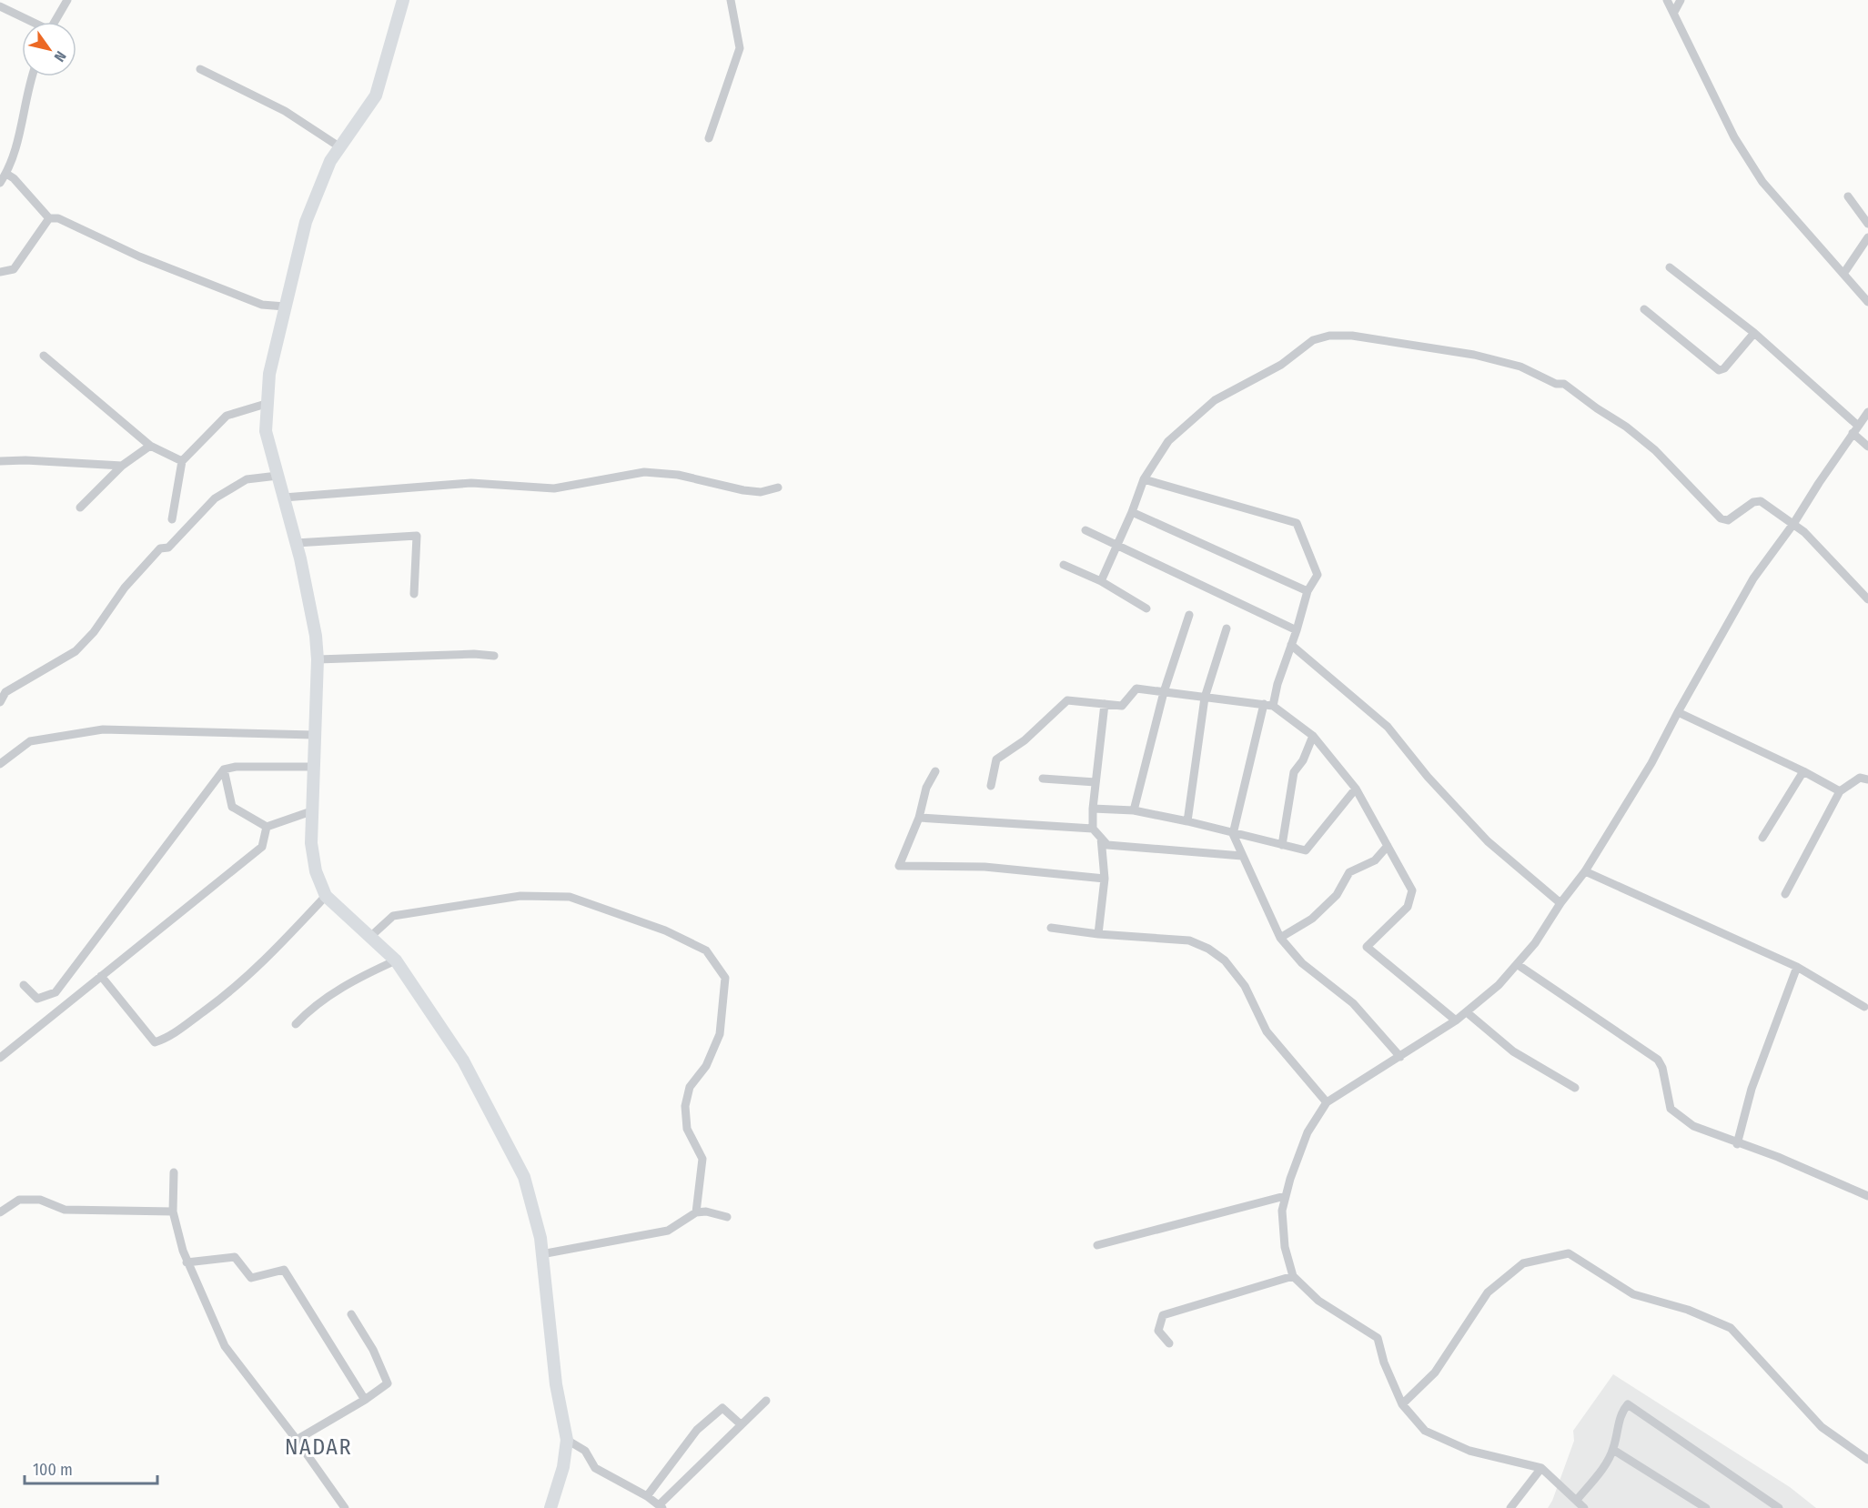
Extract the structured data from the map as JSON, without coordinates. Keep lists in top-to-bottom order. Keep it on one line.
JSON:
{"districts":["NADAR"],"scale_bar":"100 m","north":"bottom right"}
